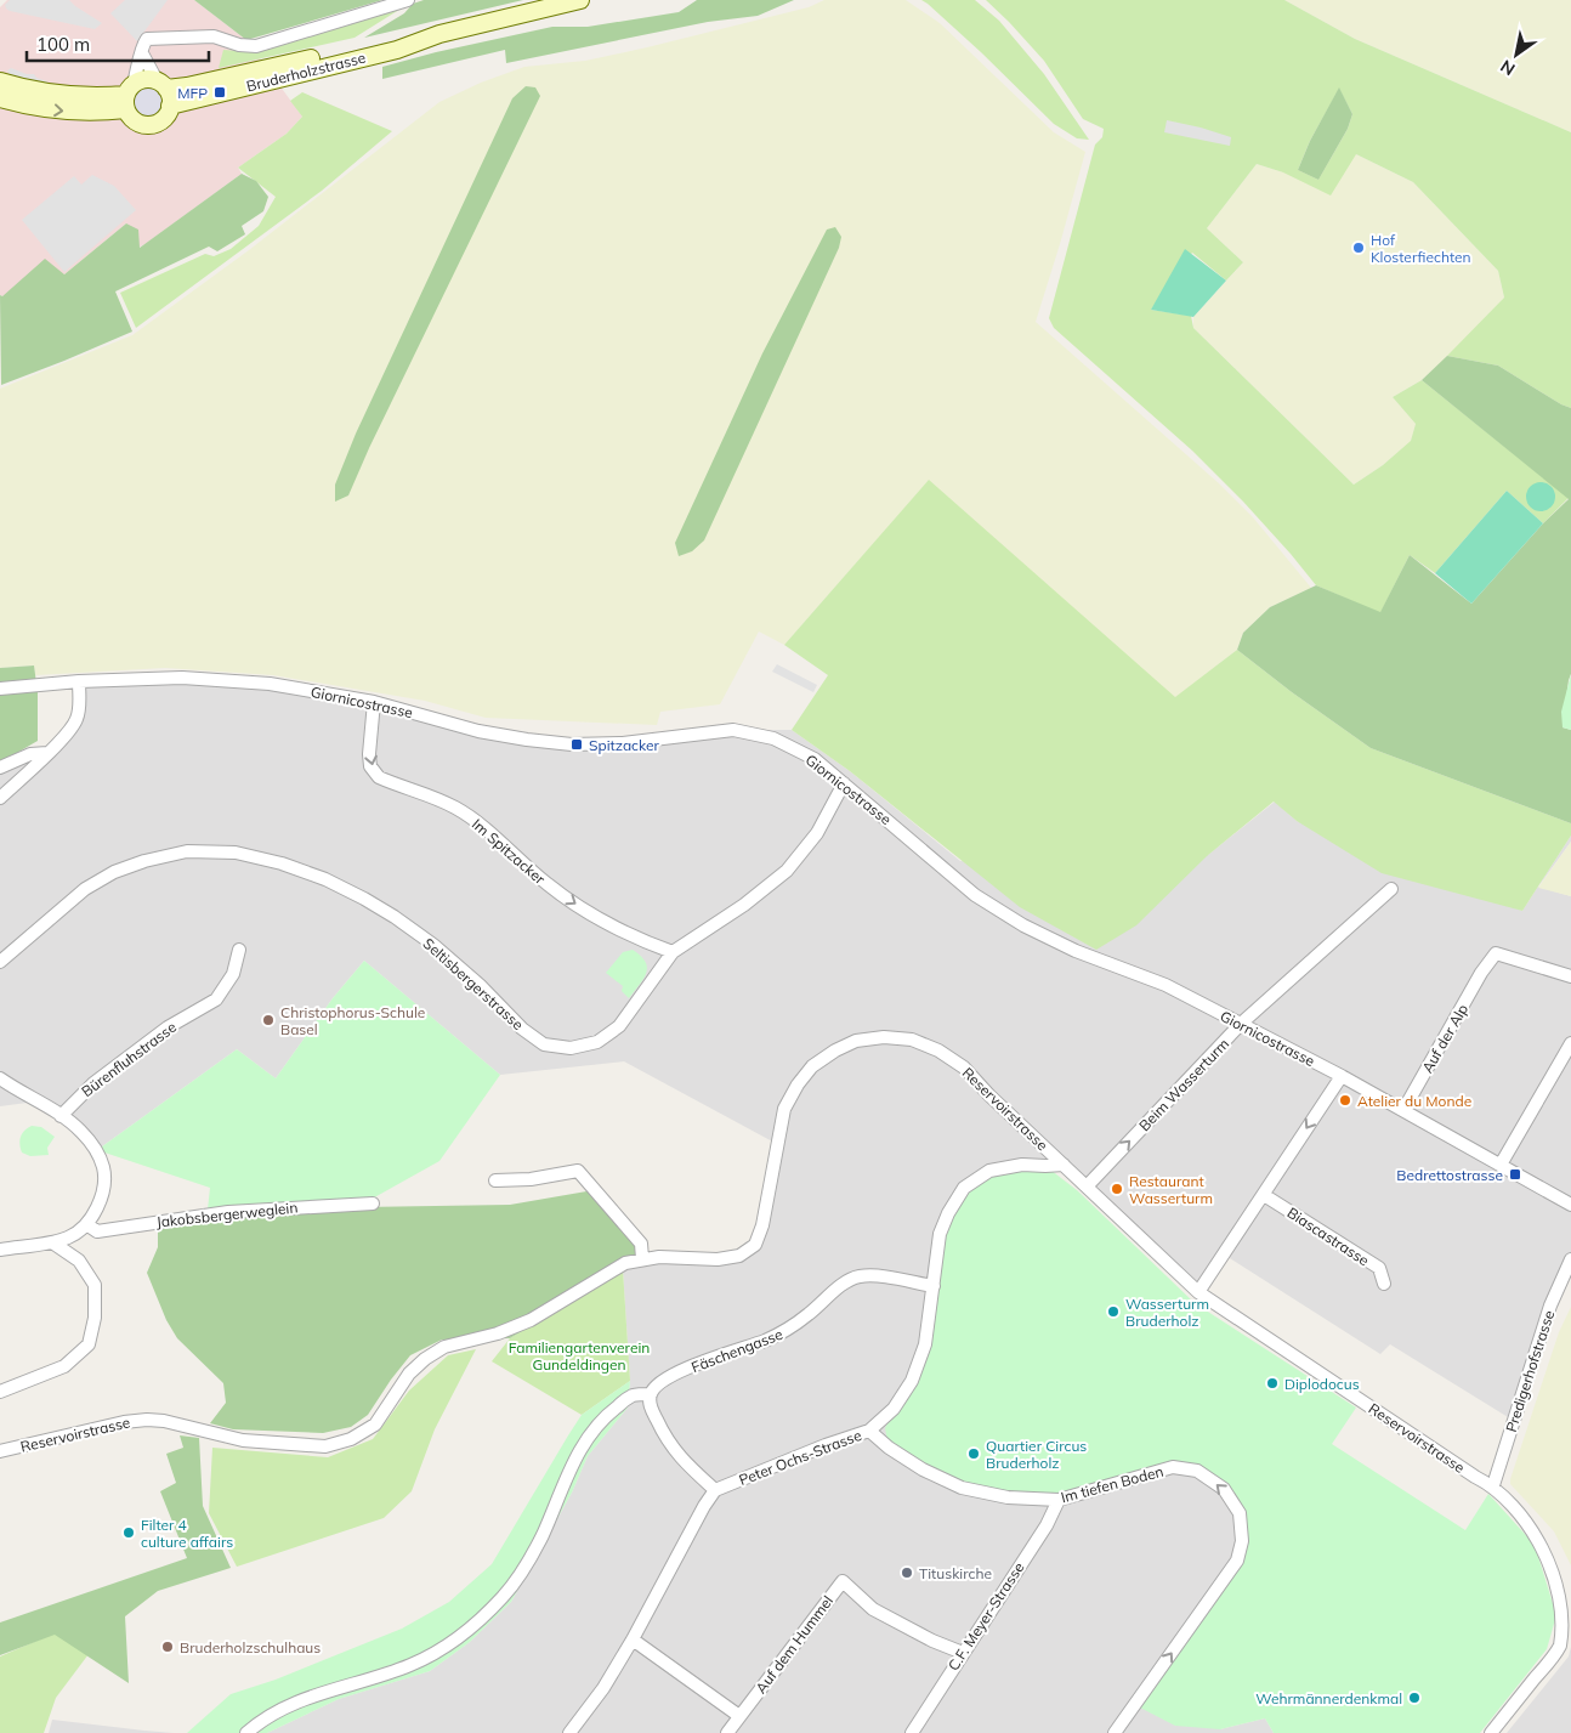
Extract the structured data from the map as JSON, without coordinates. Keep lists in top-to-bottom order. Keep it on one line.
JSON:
{"streets":{"main road":["Bruderholzstrasse"],"street":["Giornicostrasse","Im Spitzacker","Seltisbergerstrasse","Auf der Alp","Bürenfluhstrasse","Beim Wasserturm","Reservoirstrasse","Jakobsbergerweglein","Biascastrasse","Fäschengasse","Predigerhofstrasse","Peter Ochs-Strasse","Im tiefen Boden","C.F. Meyer-Strasse","Auf dem Hummel"]},"crossings":[["Giornicostrasse","Im Spitzacker"],["Giornicostrasse","Seltisbergerstrasse"],["Giornicostrasse","Auf der Alp"],["Giornicostrasse","Beim Wasserturm"],["Im Spitzacker","Seltisbergerstrasse"],["Beim Wasserturm","Reservoirstrasse"],["Reservoirstrasse","Predigerhofstrasse"],["Reservoirstrasse","Peter Ochs-Strasse"],["Fäschengasse","Peter Ochs-Strasse"],["Peter Ochs-Strasse","Im tiefen Boden"],["Im tiefen Boden","C.F. Meyer-Strasse"],["C.F. Meyer-Strasse","Auf dem Hummel"]],"one_way":["Im Spitzacker","Beim Wasserturm"],"parks":["Familiengartenverein Gundeldingen"],"places":{"transit":["MFP","Spitzacker","Bedrettostrasse"],"other":["Hof Klosterfiechten","Christophorus-Schule Basel","Atelier du Monde","Restaurant Wasserturm","Wasserturm Bruderholz","Diplodocus","Quartier Circus Bruderholz","Filter 4 culture affairs","Tituskirche","Bruderholzschulhaus","Wehrmännerdenkmal"]},"scale_bar":"100 m","north":"bottom left"}
